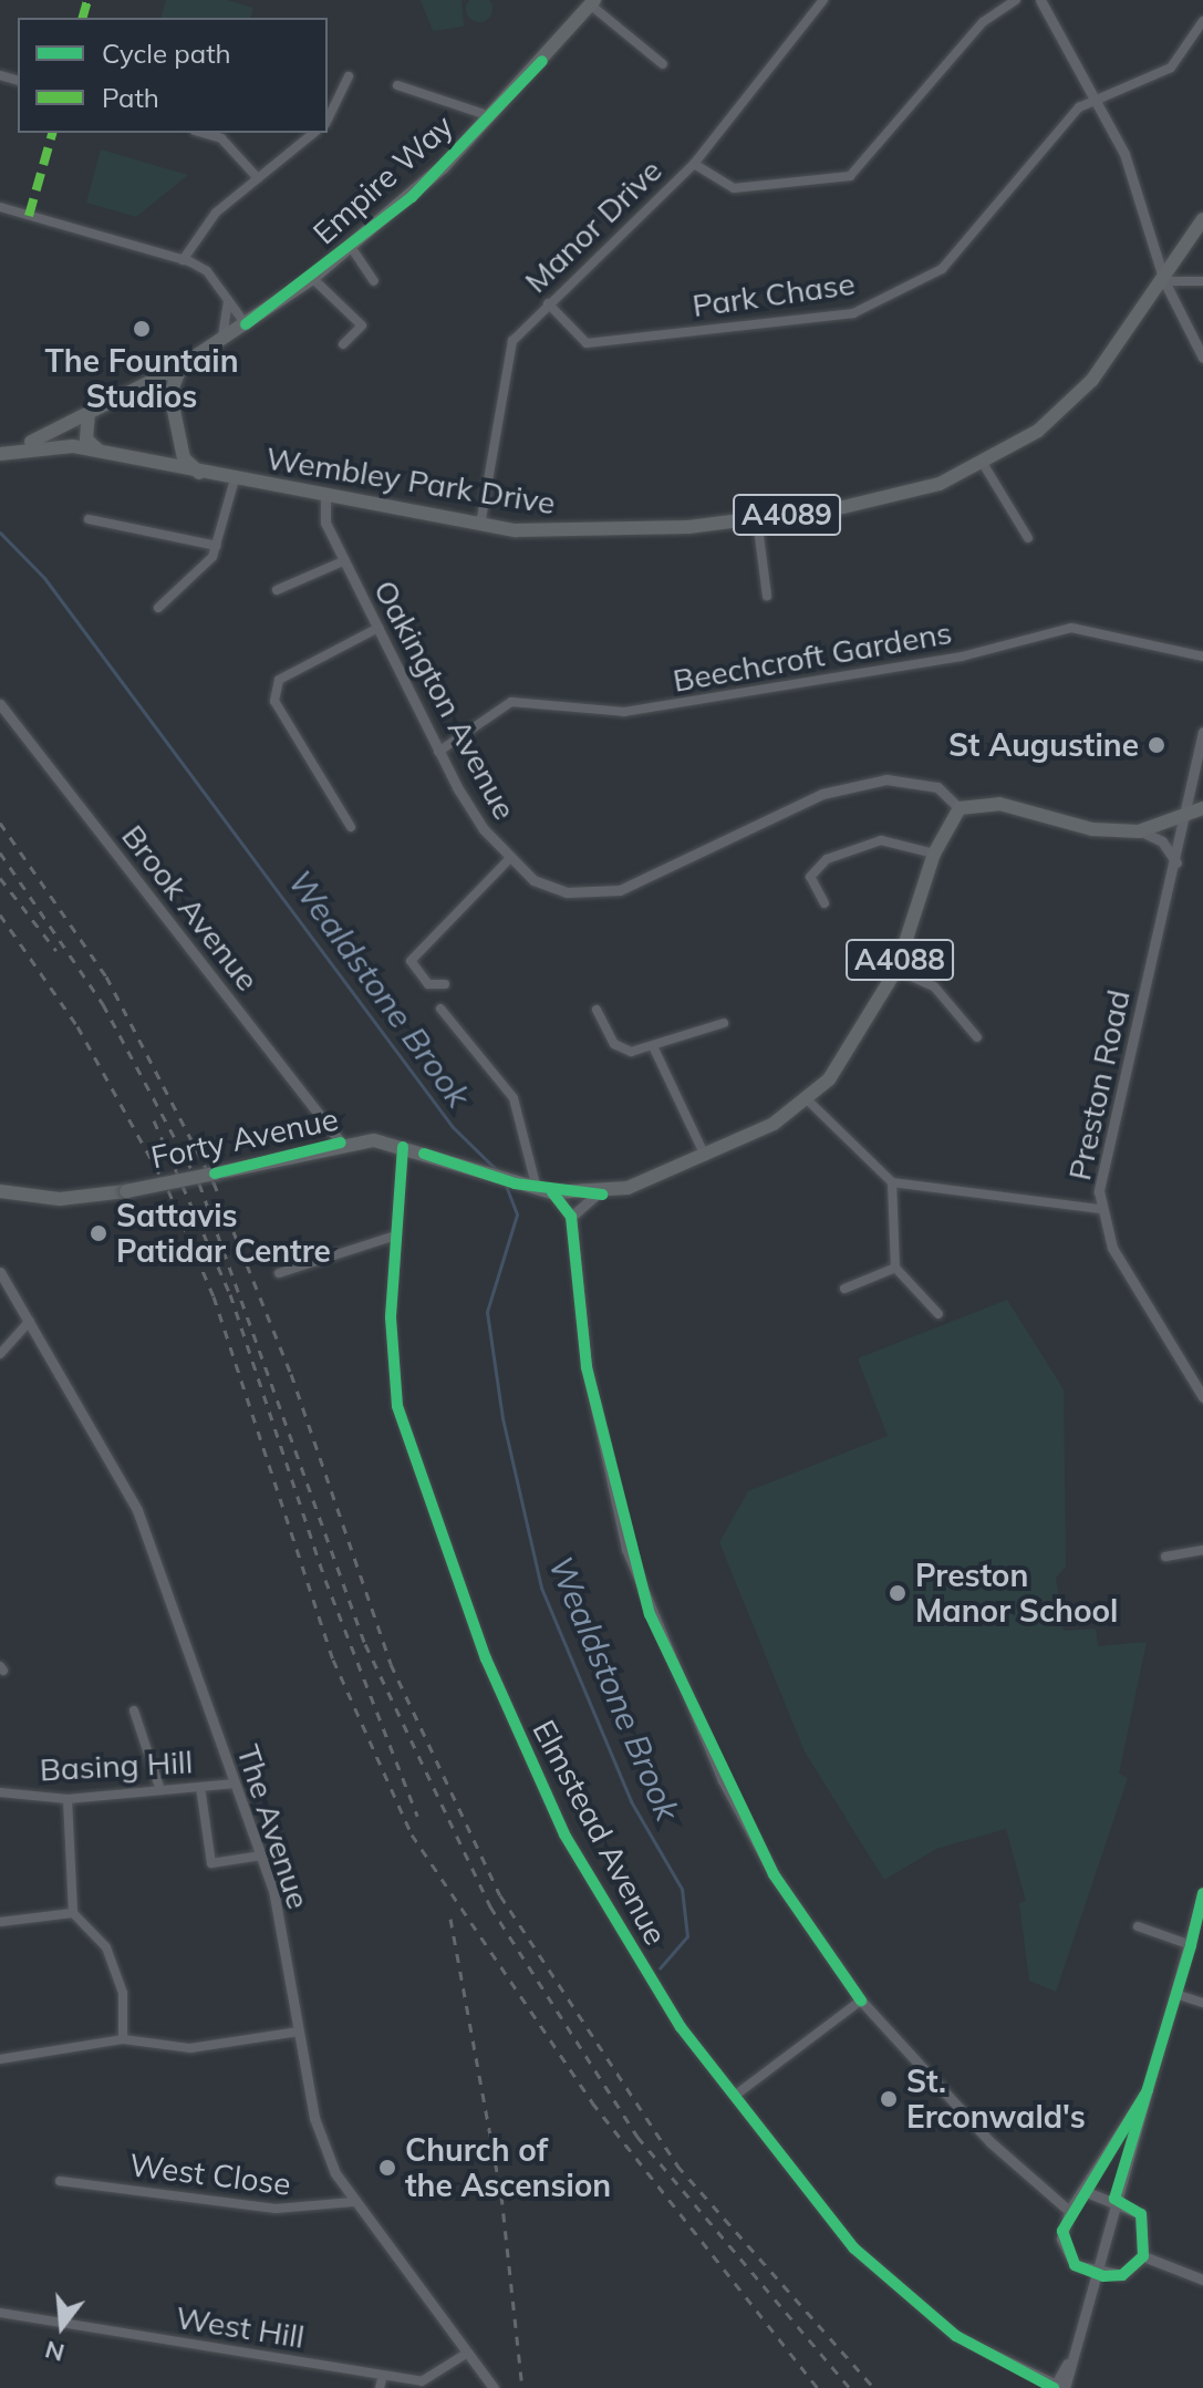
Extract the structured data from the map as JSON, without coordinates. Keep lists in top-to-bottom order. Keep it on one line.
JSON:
{"streets":{"main road":["Empire Way","Wembley Park Drive","A4089","A4088","Forty Avenue"],"street":["Manor Drive","Park Chase","Beechcroft Gardens","Oakington Avenue","Brook Avenue","Preston Road","Basing Hill","The Avenue","Elmstead Avenue","West Close","West Hill"]},"crossings":[["Empire Way","Wembley Park Drive"],["Manor Drive","Park Chase"],["Manor Drive","Wembley Park Drive"],["Wembley Park Drive","A4089"],["Wembley Park Drive","Oakington Avenue"],["Beechcroft Gardens","Oakington Avenue"],["Oakington Avenue","Forty Avenue"],["Brook Avenue","Forty Avenue"],["Forty Avenue","Elmstead Avenue"],["Basing Hill","The Avenue"],["The Avenue","West Close"],["The Avenue","West Hill"]],"water":["Wealdstone Brook"],"places":["The Fountain Studios","St Augustine","Sattavis Patidar Centre","Preston Manor School","St. Erconwald's","Church of the Ascension"],"legend":["Cycle path","Path"],"north":"bottom"}
